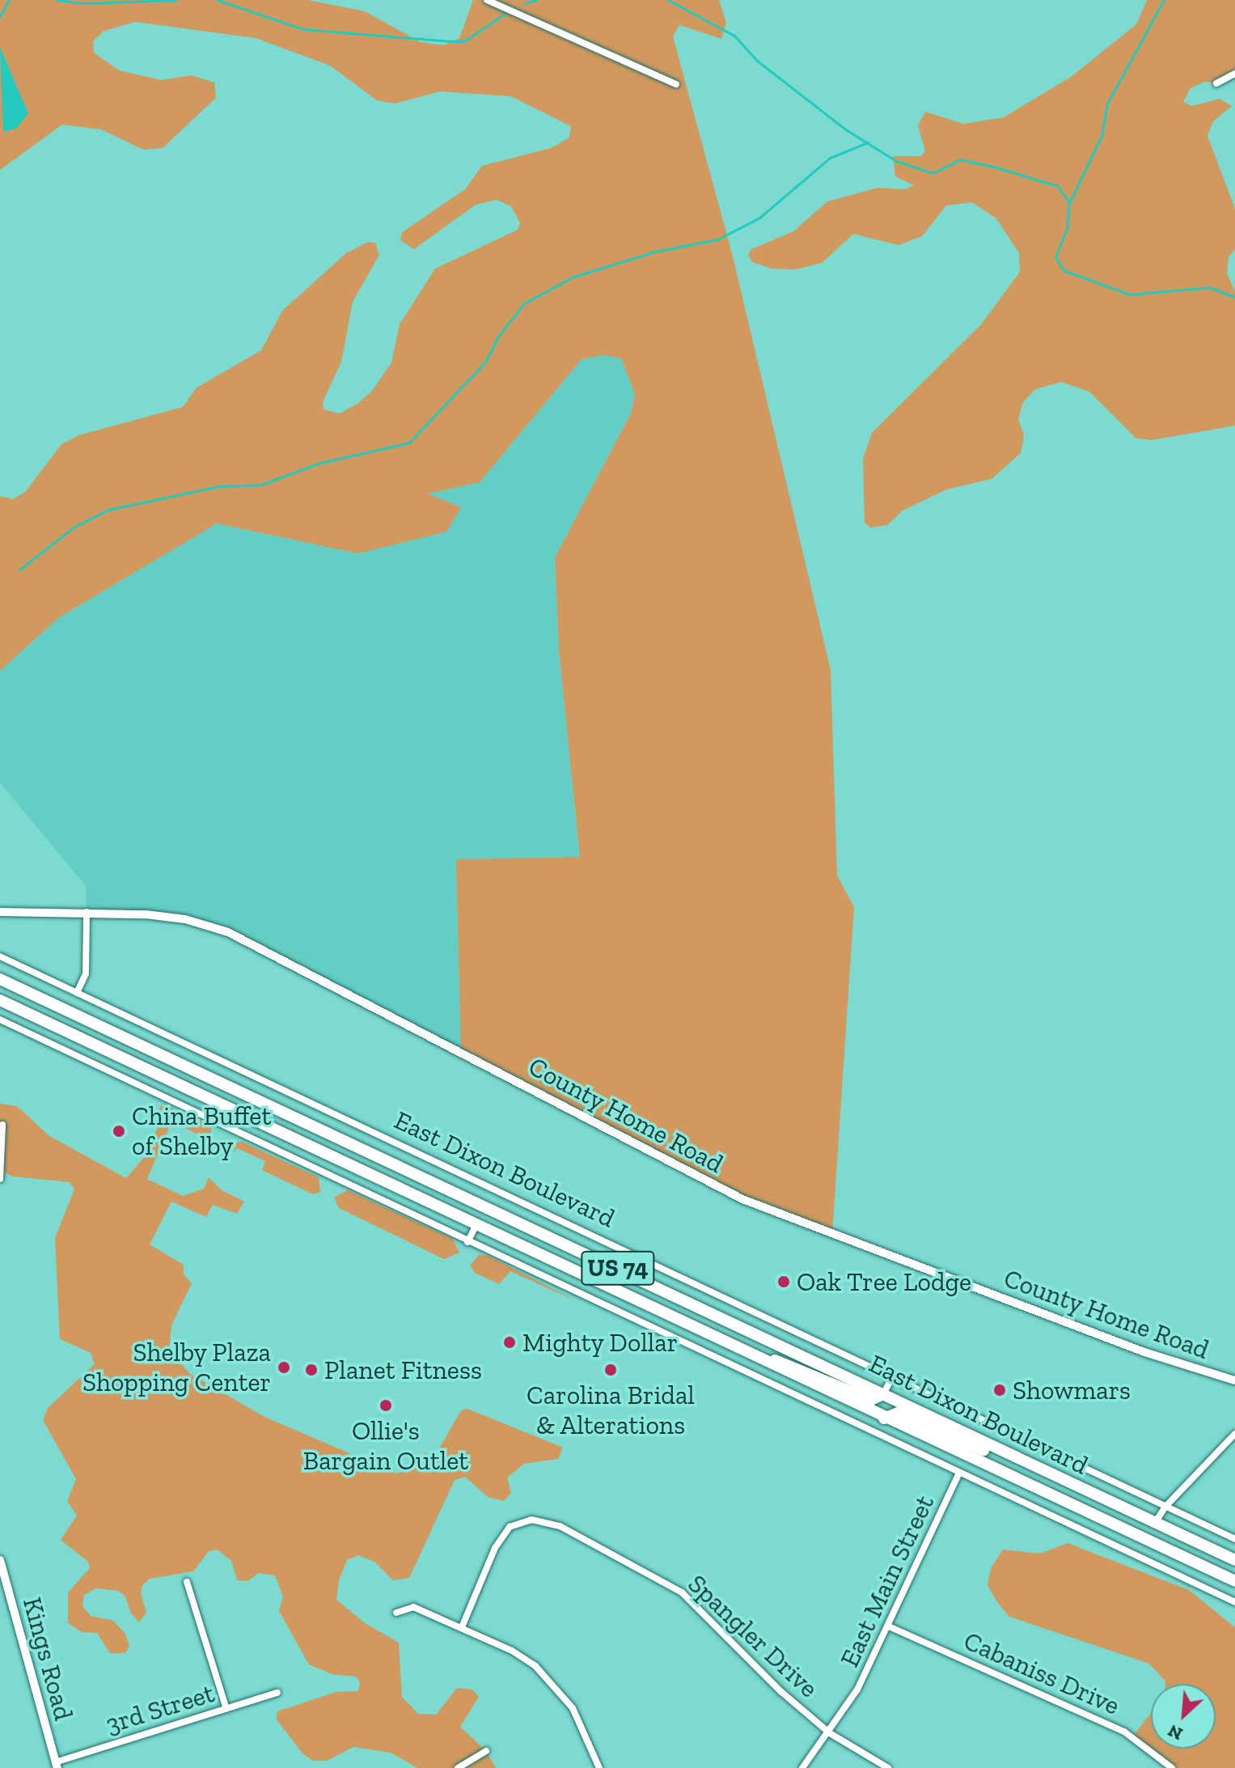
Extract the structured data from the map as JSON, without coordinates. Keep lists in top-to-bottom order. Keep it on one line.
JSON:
{"streets":{"highway":["East Dixon Boulevard","US 74"],"street":["County Home Road","East Main Street","Spangler Drive","Kings Road","Cabaniss Drive","3rd Street"]},"crossings":[["East Main Street","Spangler Drive"],["East Main Street","Cabaniss Drive"],["Kings Road","3rd Street"]],"places":["China Buffet of Shelby","Oak Tree Lodge","Mighty Dollar","Shelby Plaza Shopping Center","Planet Fitness","Carolina Bridal & Alterations","Showmars","Ollie's Bargain Outlet"],"north":"bottom left"}
